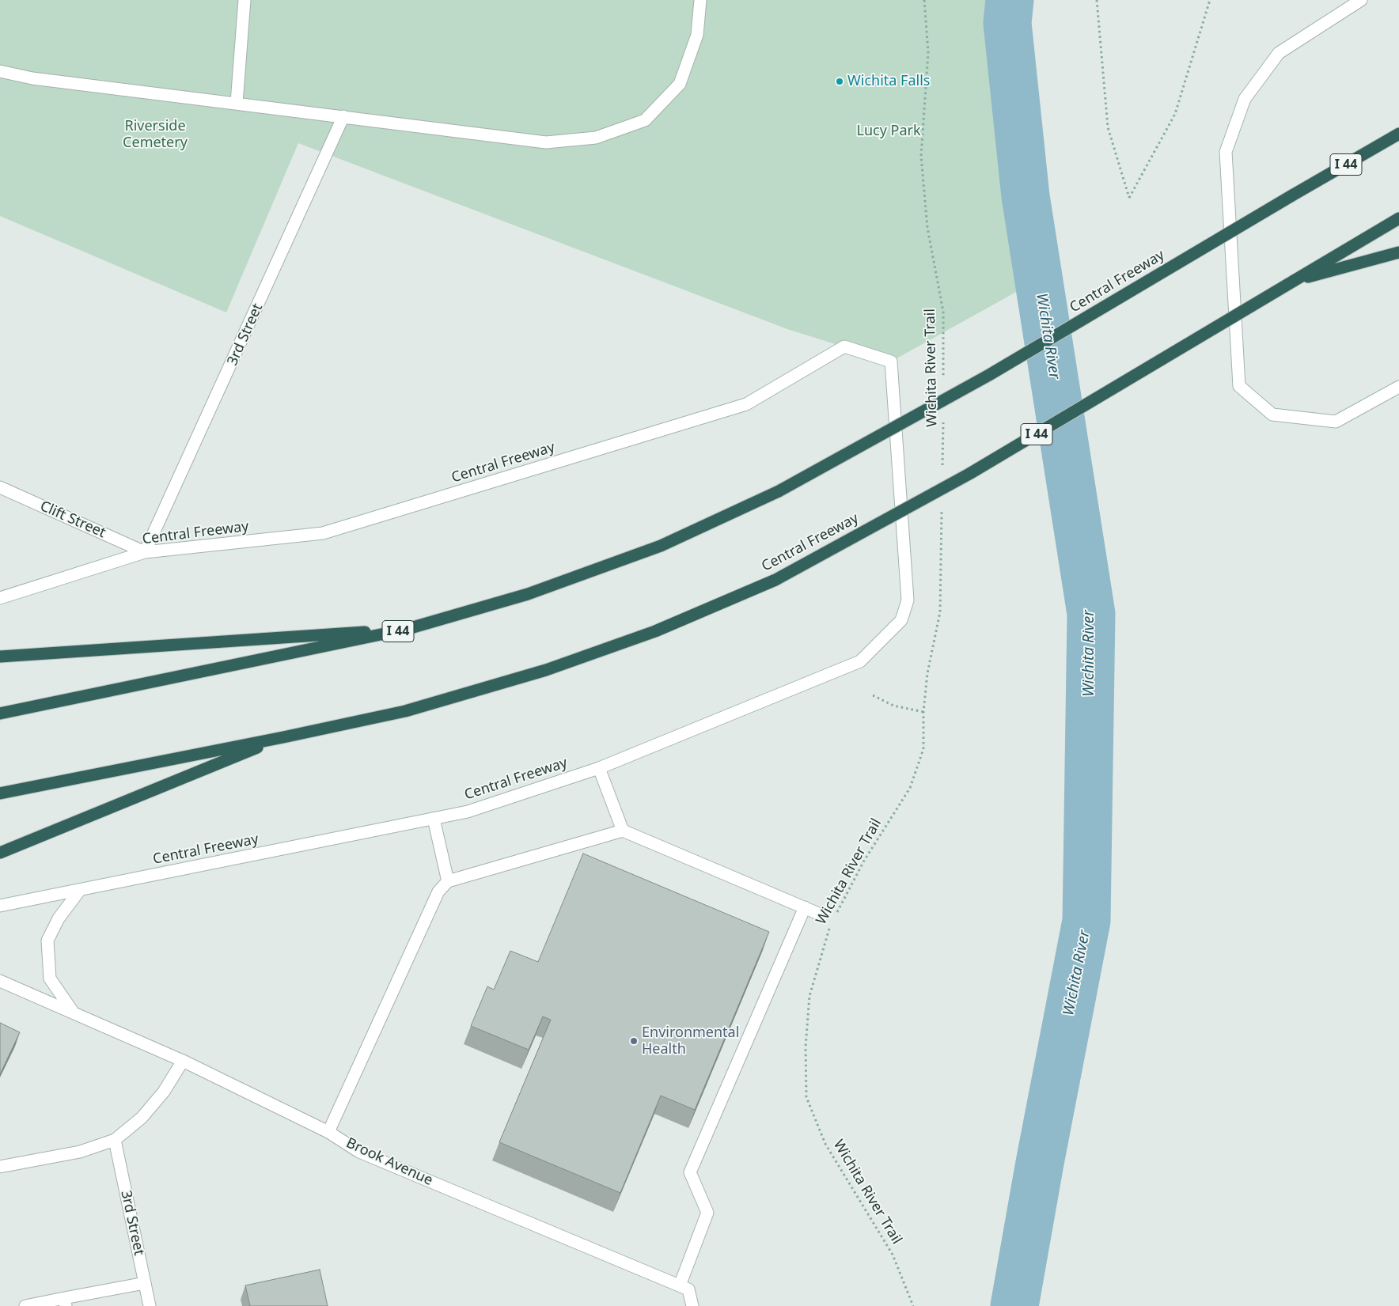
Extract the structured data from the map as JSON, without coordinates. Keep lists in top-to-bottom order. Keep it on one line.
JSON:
{"streets":{"highway":["I 44","Central Freeway"],"main road":["3rd Street","Clift Street","Brook Avenue"],"path":["Wichita River Trail"]},"crossings":[["Central Freeway","3rd Street"],["Central Freeway","Clift Street"],["3rd Street","Clift Street"]],"water":["Wichita River"],"parks":["Riverside Cemetery","Lucy Park"],"places":["Wichita Falls","Environmental Health"]}
